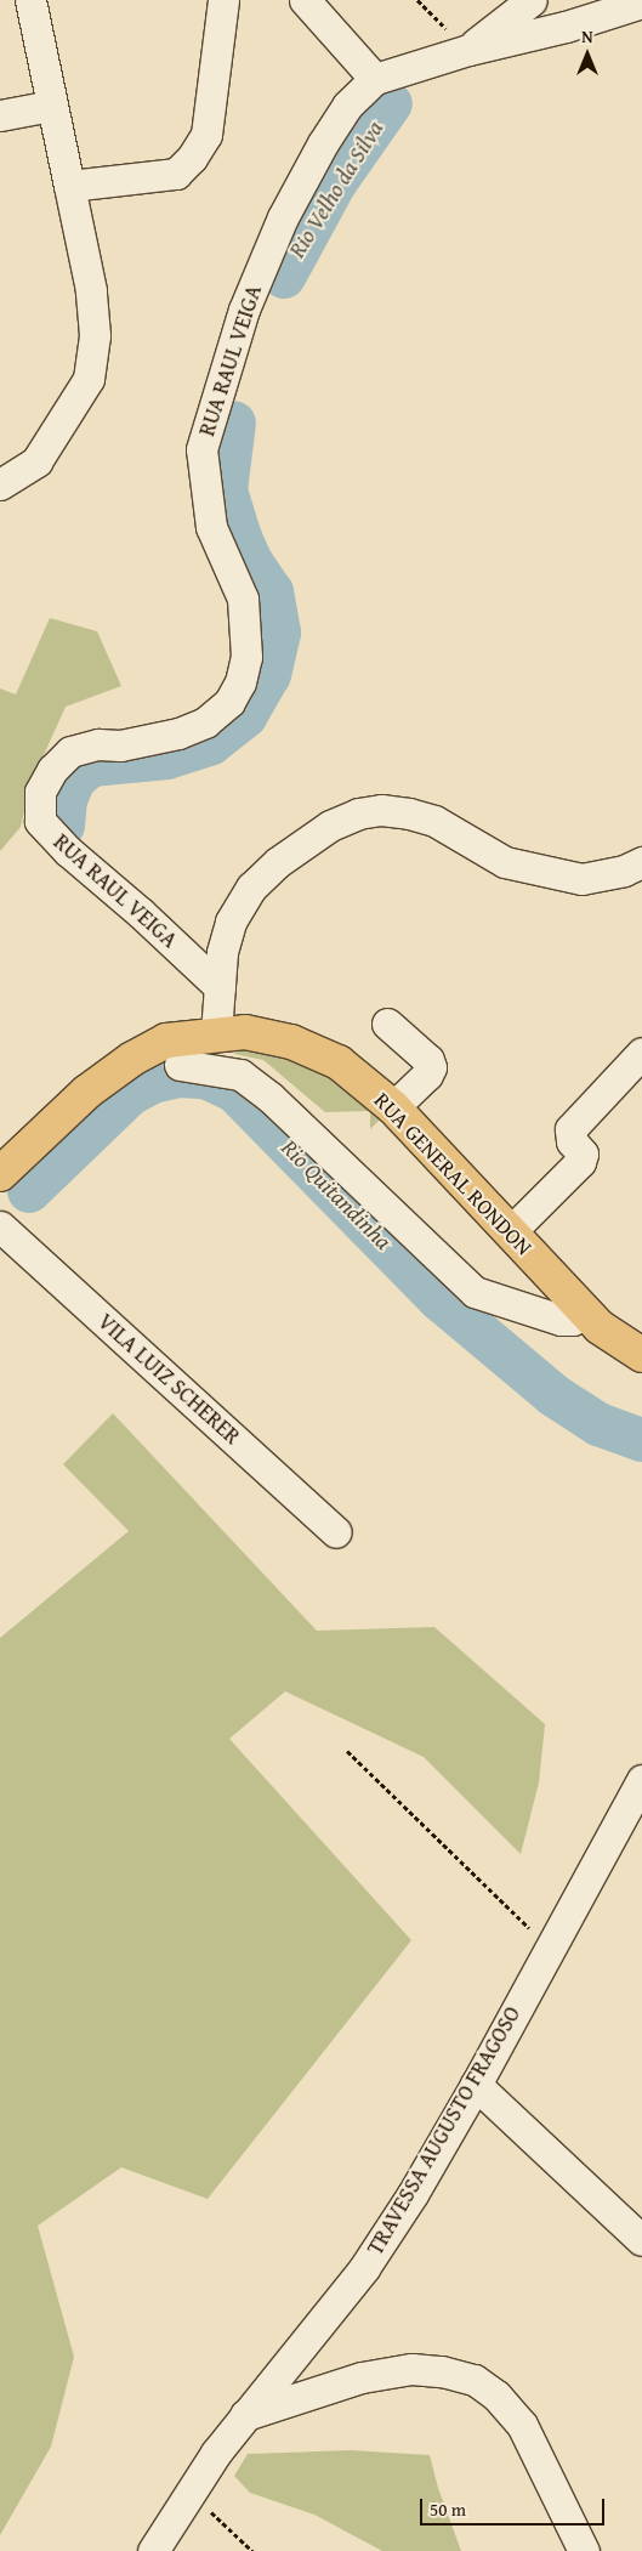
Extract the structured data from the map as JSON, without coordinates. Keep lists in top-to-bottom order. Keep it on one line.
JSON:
{"streets":{"main road":["RUA GENERAL RONDON"],"street":["RUA RAUL VEIGA","VILA LUIZ SCHERER","TRAVESSA AUGUSTO FRAGOSO"]},"water":["Rio Velho da Silva","Rio Quitandinha"],"scale_bar":"50 m","north":"top"}
